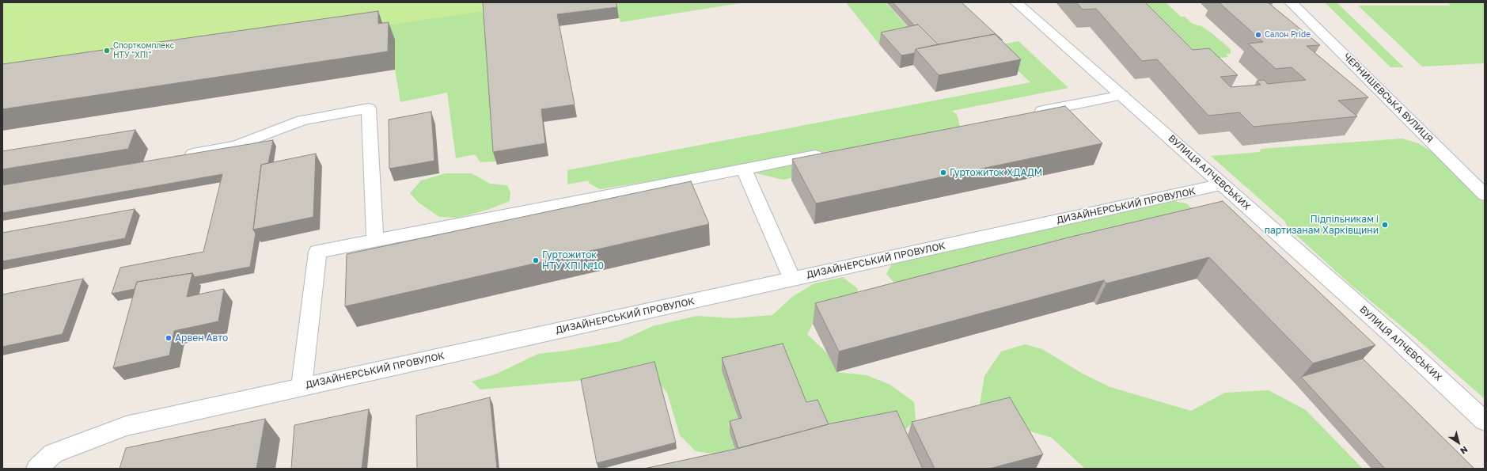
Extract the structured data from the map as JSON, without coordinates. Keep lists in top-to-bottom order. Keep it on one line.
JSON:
{"streets":{"street":["ЧЕРНИШЕВСЬКА ВУЛИЦЯ","ВУЛИЦЯ АЛЧЕВСЬКИХ","ДИЗАЙНЕРСЬКИЙ ПРОВУЛОК"]},"crossings":[["ВУЛИЦЯ АЛЧЕВСЬКИХ","ДИЗАЙНЕРСЬКИЙ ПРОВУЛОК"]],"places":["Салон Pride","Спорткомплекс НТУ \"ХПІ\"","Гуртожиток ХДАДМ","Підпільникам і партизанам Харківщини","Гуртожиток НТУ ХПІ №10","Арвен Авто"],"north":"bottom right"}
